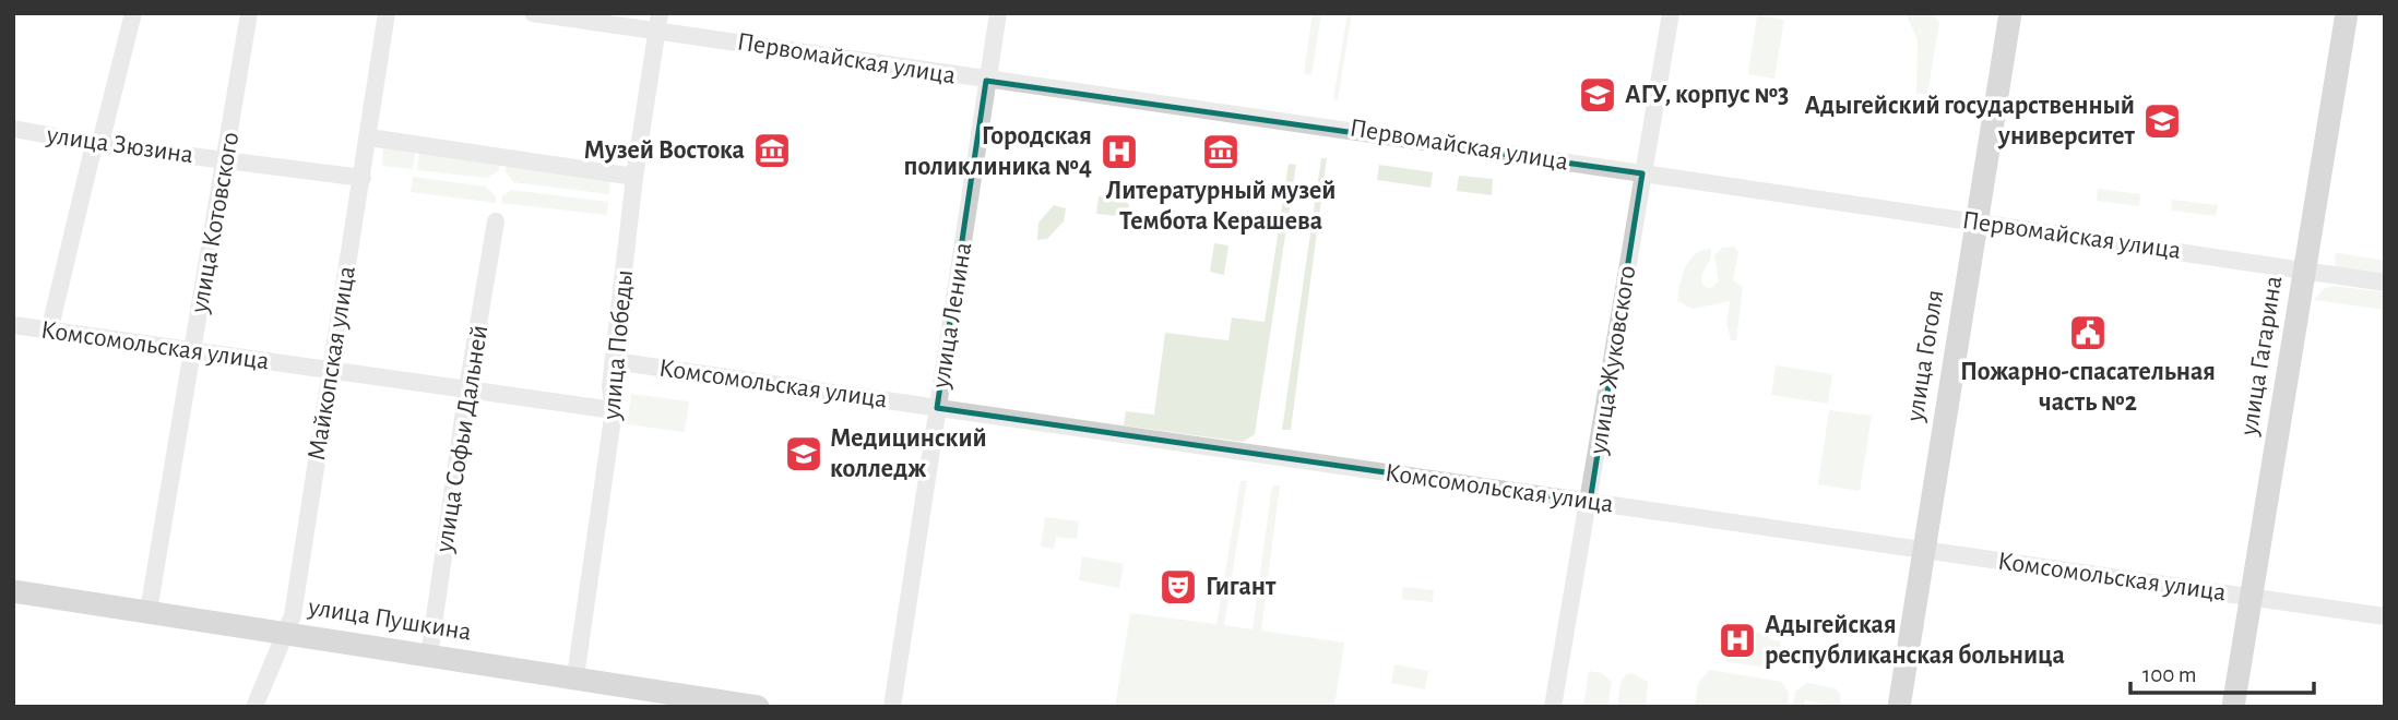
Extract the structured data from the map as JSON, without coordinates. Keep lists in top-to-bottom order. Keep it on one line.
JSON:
{"streets":{"main road":["улица Гоголя","улица Гагарина","улица Пушкина"],"street":["Первомайская улица","улица Зюзина","улица Котовского","улица Ленина","улица Победы","Комсомольская улица","улица Жуковского","Майкопская улица","улица Софьи Дальней"]},"crossings":[["Первомайская улица","улица Ленина"],["Первомайская улица","улица Победы"],["Первомайская улица","улица Гоголя"],["Первомайская улица","улица Гагарина"],["Первомайская улица","улица Жуковского"],["улица Зюзина","улица Котовского"],["улица Зюзина","Майкопская улица"],["улица Котовского","Комсомольская улица"],["улица Котовского","улица Пушкина"],["улица Ленина","Комсомольская улица"],["улица Победы","Комсомольская улица"],["улица Победы","улица Пушкина"],["Комсомольская улица","улица Гоголя"],["Комсомольская улица","улица Гагарина"],["Комсомольская улица","улица Жуковского"],["Комсомольская улица","Майкопская улица"],["Комсомольская улица","улица Софьи Дальней"],["Майкопская улица","улица Пушкина"],["улица Софьи Дальней","улица Пушкина"]],"places":{"school or university":["АГУ, корпус №3","Адыгейский государственный университет","Медицинский колледж"],"museum":["Музей Востока","Литературный музей Тембота Керашева"],"hospital":["Городская поликлиника №4","Адыгейская республиканская больница"],"public building":["Пожарно-спасательная часть №2"],"theatre":["Гигант"]},"scale_bar":"100 m"}
